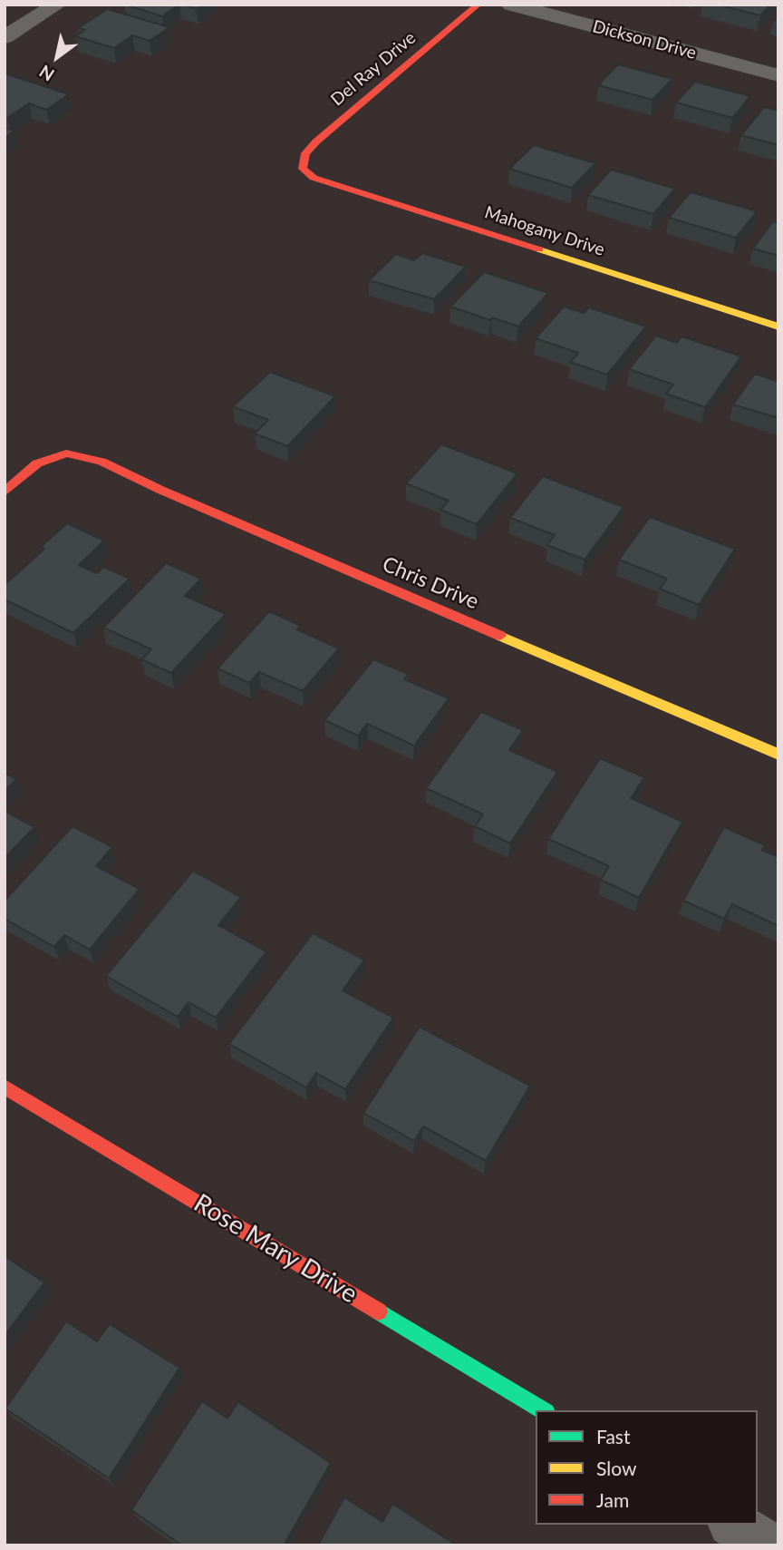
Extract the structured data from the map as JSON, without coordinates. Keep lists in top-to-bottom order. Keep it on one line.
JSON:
{"streets":{"street":["Dickson Drive","Del Ray Drive","Mahogany Drive","Chris Drive","Rose Mary Drive"]},"crossings":[["Del Ray Drive","Mahogany Drive"]],"legend":["Fast","Slow","Jam"],"north":"bottom left"}
